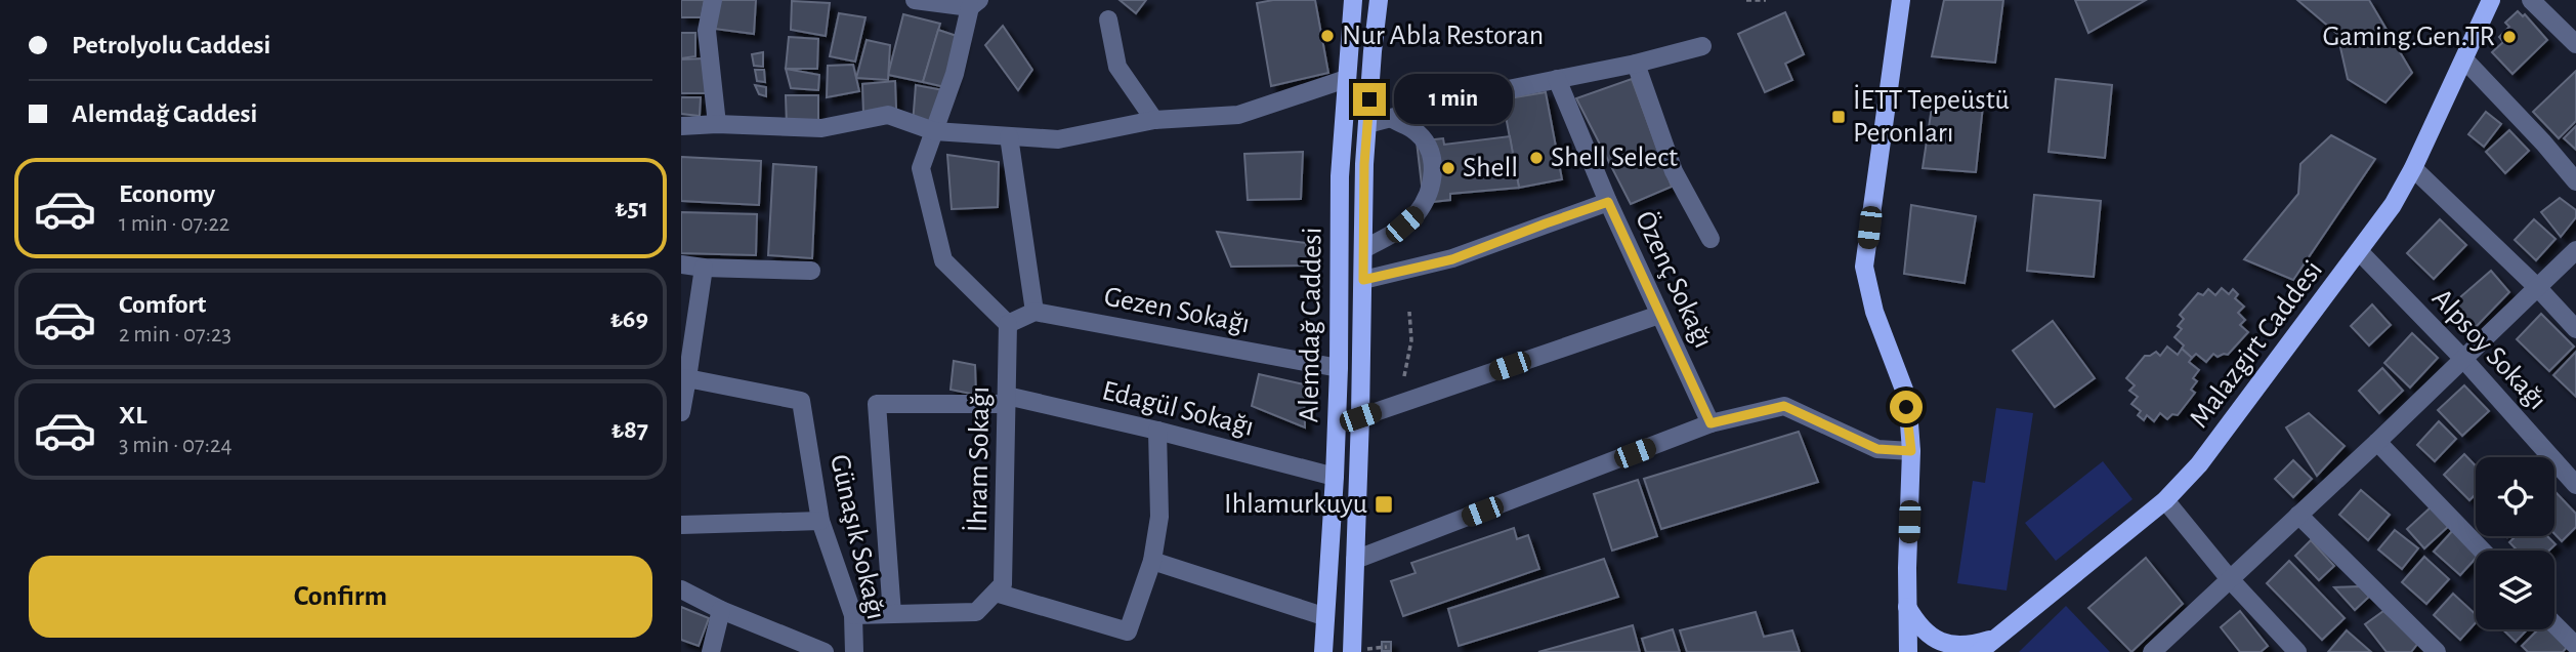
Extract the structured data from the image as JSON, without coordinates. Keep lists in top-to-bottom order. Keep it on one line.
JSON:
{"streets":{"main road":["Alemdağ Caddesi","Malazgirt Caddesi"],"street":["Özenç Sokağı","Gezen Sokağı","Alpsoy Sokağı","Edagül Sokağı","İhram Sokağı","Günaşık Sokağı"]},"crossings":[["Gezen Sokağı","Alemdağ Caddesi"],["Alemdağ Caddesi","Edagül Sokağı"],["Malazgirt Caddesi","Alpsoy Sokağı"],["Edagül Sokağı","İhram Sokağı"]],"places":{"other":["Nur Abla Restoran","Gaming.Gen.TR","Shell Select","Shell"],"transit":["İETT Tepeüstü Peronları","Ihlamurkuyu"]},"page":{"banner":["Petrolyolu Caddesi","Alemdağ Caddesi"],"bubble":"1 min","list":[{"name":"Economy","note":"1 min · 07:22","value":"₺51"},{"name":"Comfort","note":"2 min · 07:23","value":"₺69"},{"name":"XL","note":"3 min · 07:24","value":"₺87"}],"buttons":"Confirm"}}
